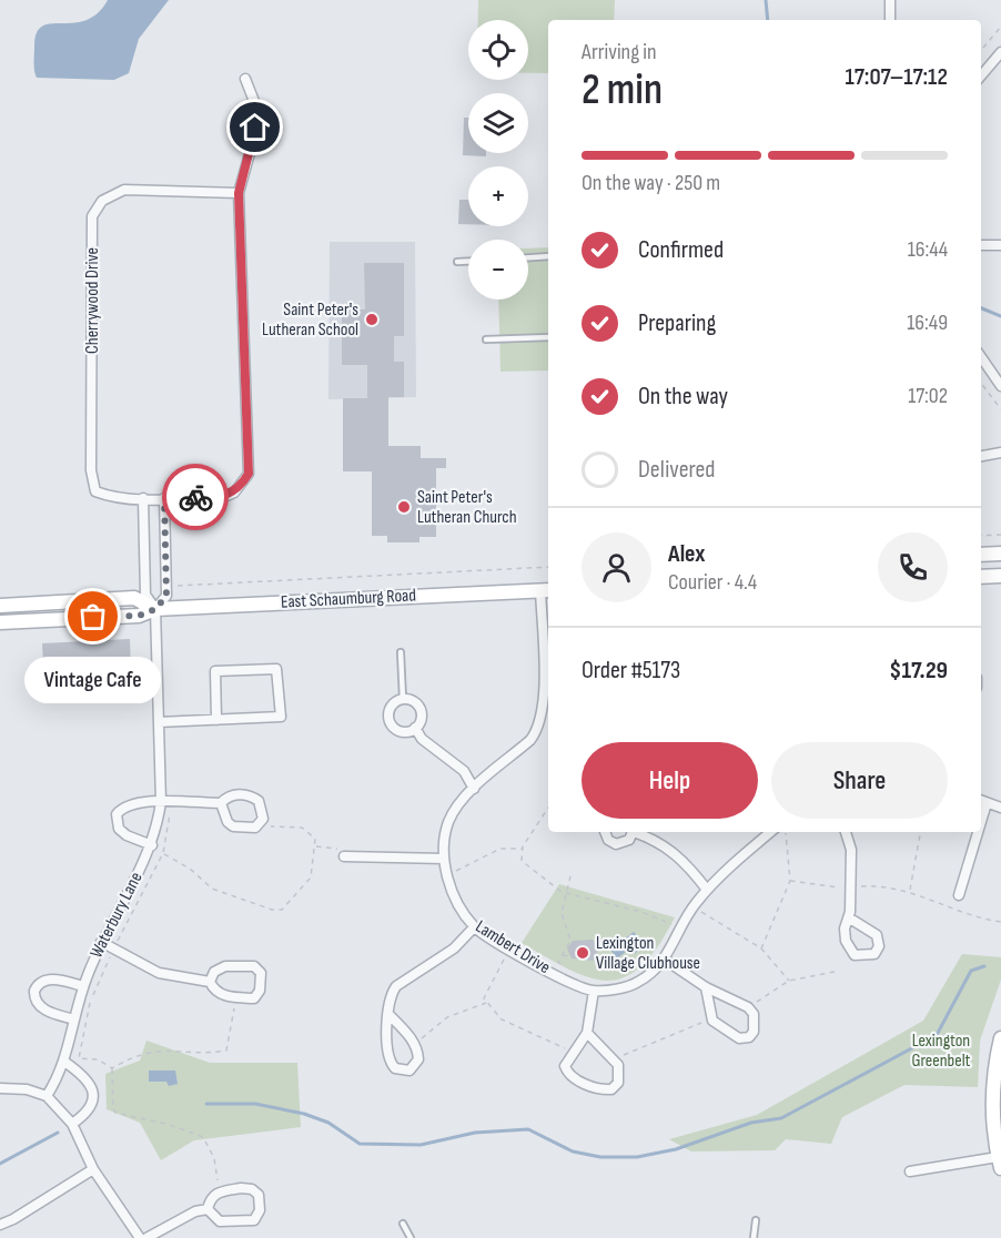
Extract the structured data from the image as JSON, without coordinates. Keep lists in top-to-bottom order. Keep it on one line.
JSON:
{"streets":{"main road":["East Schaumburg Road"],"street":["Cherrywood Drive","Waterbury Lane","Lambert Drive"]},"crossings":[["Cherrywood Drive","Waterbury Lane"],["East Schaumburg Road","Waterbury Lane"],["East Schaumburg Road","Lambert Drive"]],"parks":["Lexington Greenbelt"],"places":["Saint Peter's Lutheran School","Saint Peter's Lutheran Church","Vintage Cafe","Lexington Village Clubhouse"],"page":{"map_buttons":["+","−"],"heading":["2 min","Arriving in","17:07–17:12"],"panel":["Alex","Courier · 4.4","Order #5173","$17.29"],"bar":"On the way · 250 m","list":[["Confirmed","16:44"],["Preparing","16:49"],["On the way","17:02"],"Delivered"],"bubble":"Vintage Cafe","buttons":["Help","Share"]}}
